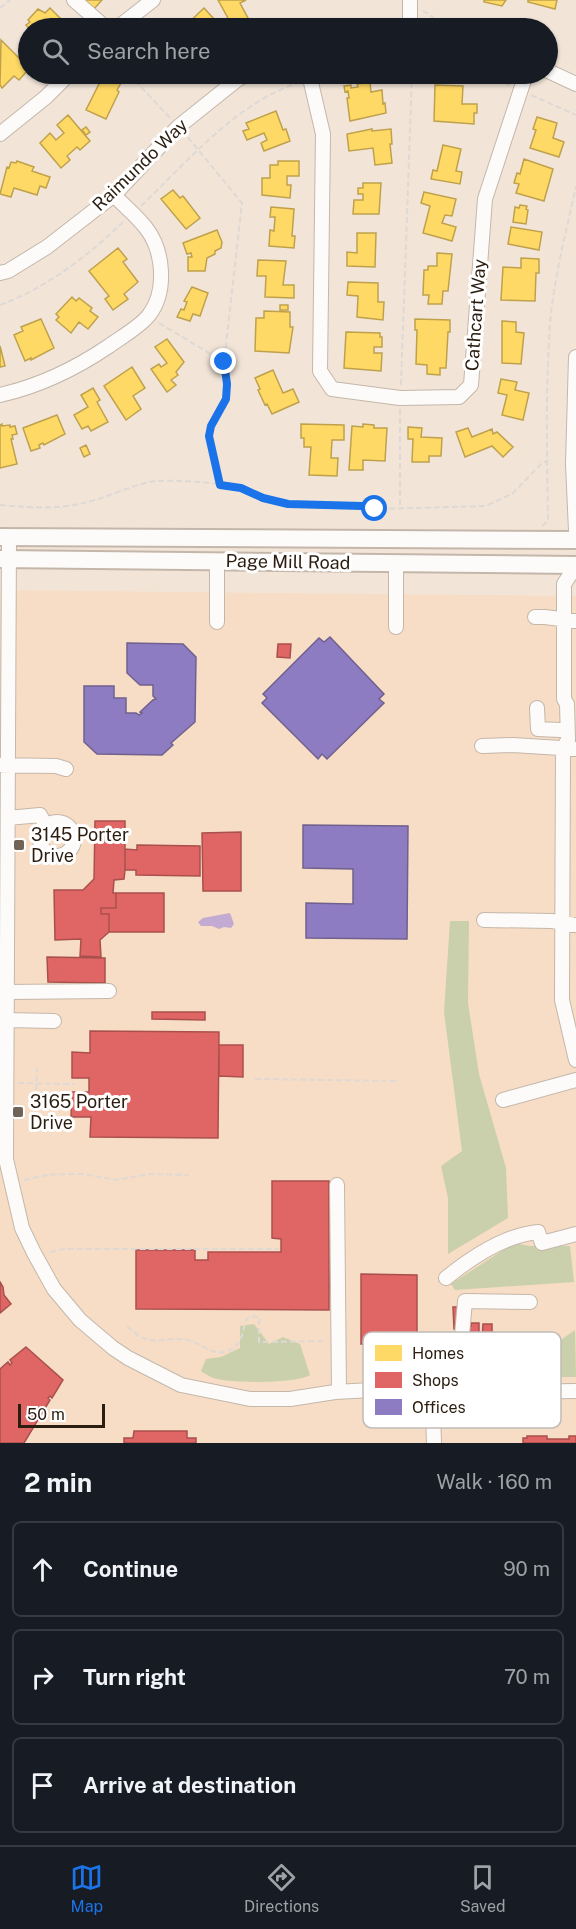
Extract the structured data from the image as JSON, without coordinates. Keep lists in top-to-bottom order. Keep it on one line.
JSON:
{"streets":{"main road":["Page Mill Road"],"street":["Raimundo Way","Cathcart Way"]},"places":{"transit":["3145 Porter Drive","3165 Porter Drive"]},"legend":["Homes","Shops","Offices"],"scale_bar":"50 m","page":{"search":"Search here","scale":"50 m","heading":["2 min","Walk · 160 m"],"list":[["Continue","90 m"],["Turn right","70 m"],"Arrive at destination"],"nav":["Map","Directions","Saved"]}}
